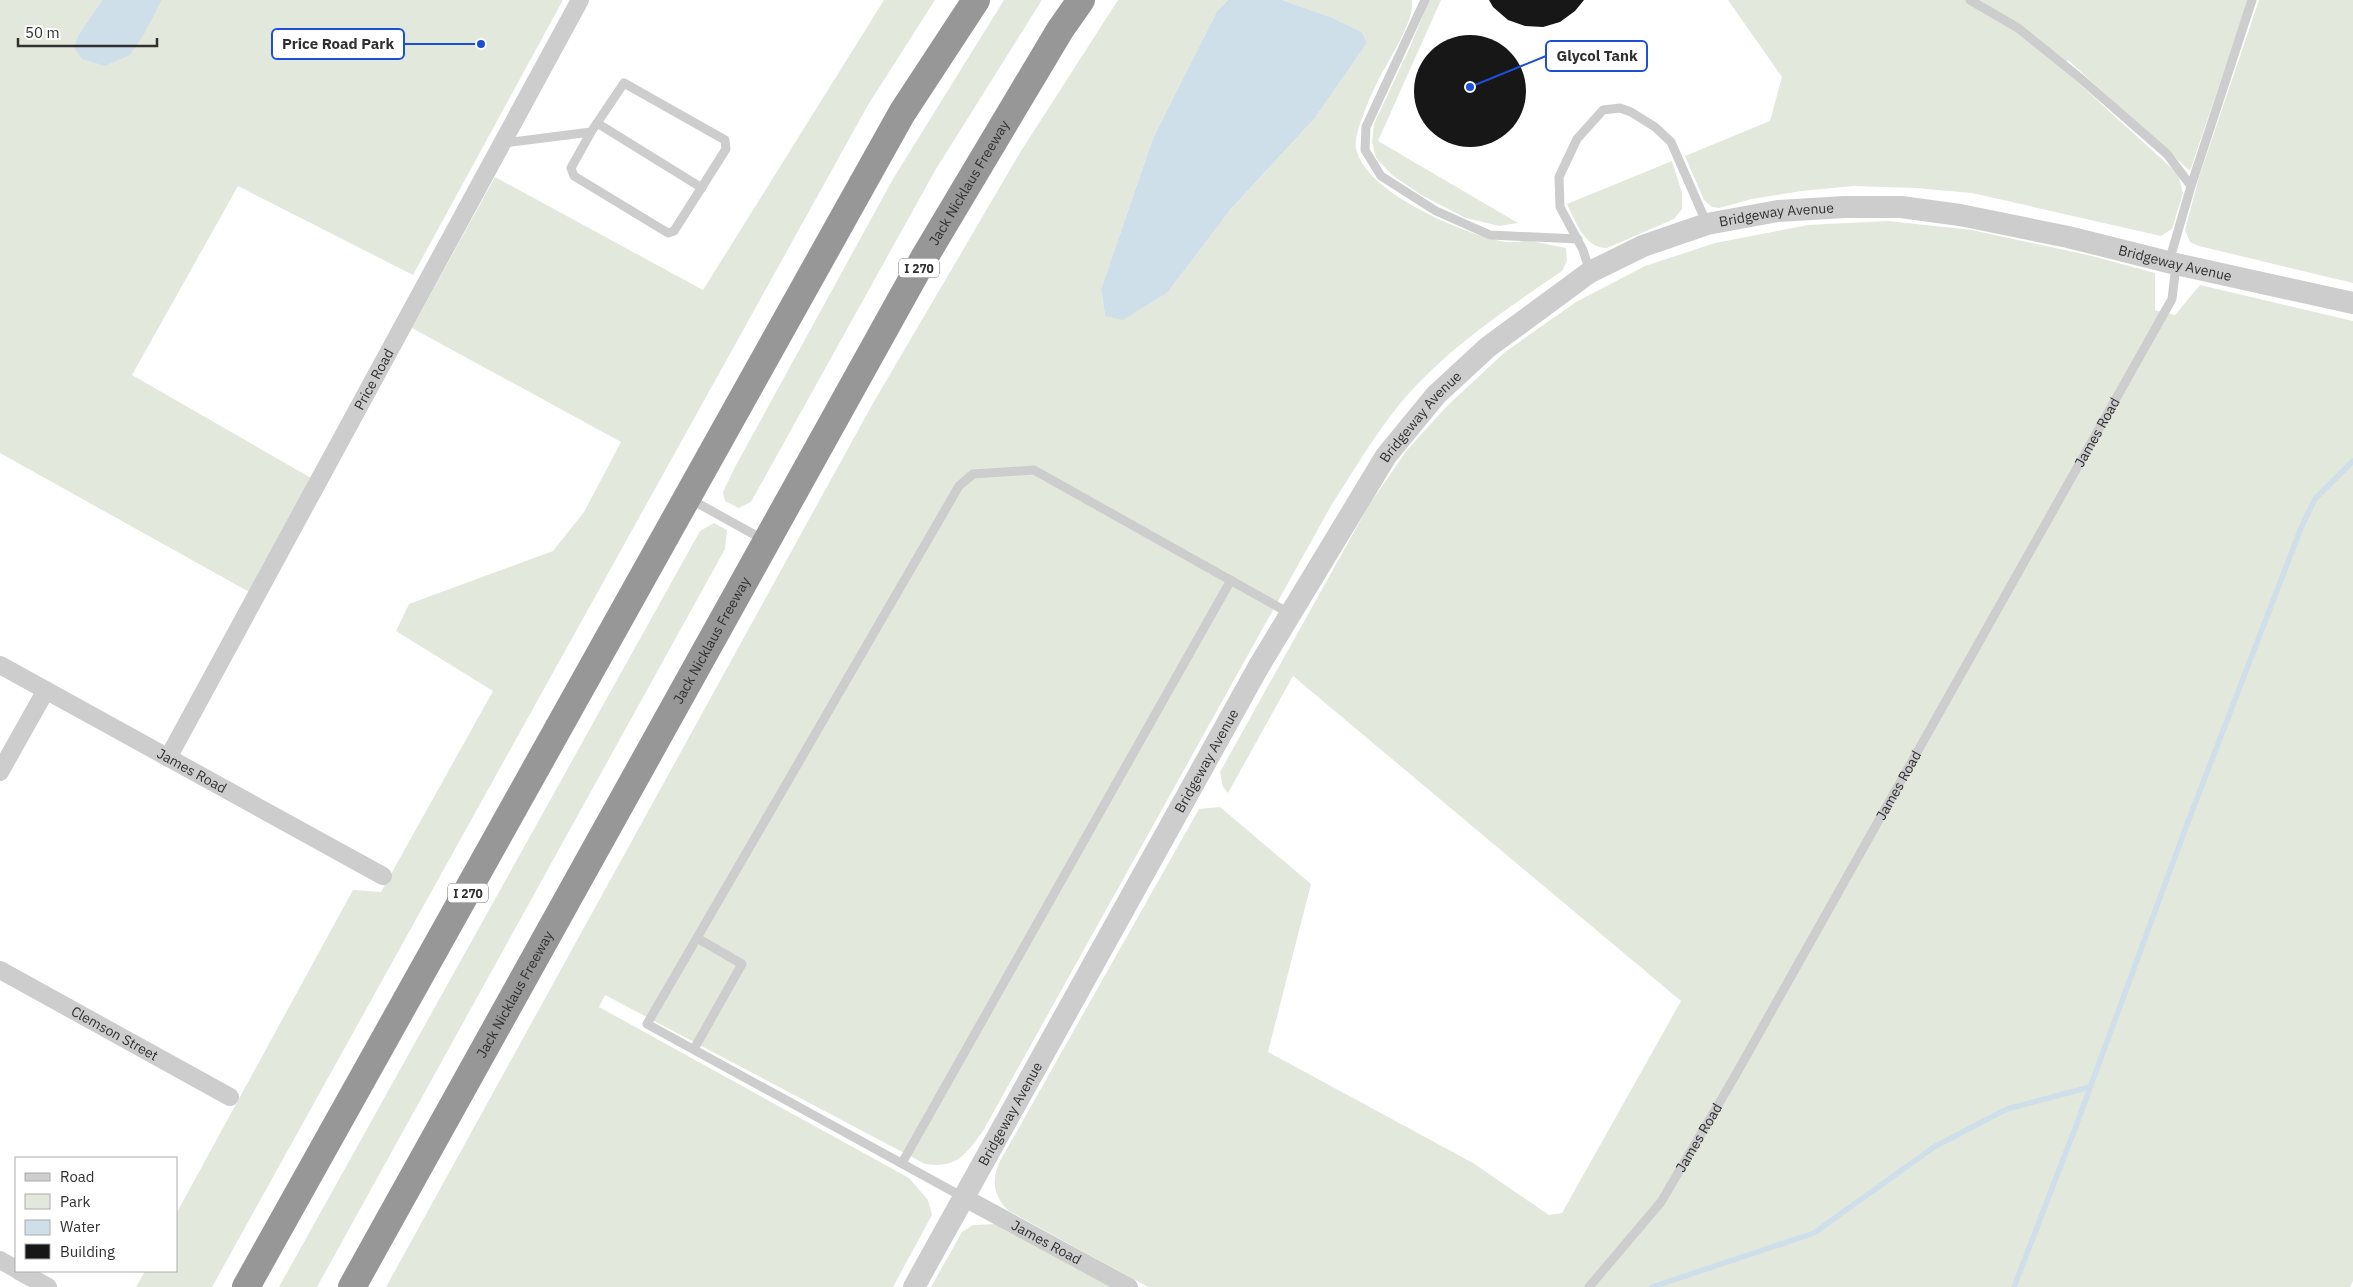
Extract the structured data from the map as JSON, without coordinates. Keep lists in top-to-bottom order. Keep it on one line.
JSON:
{"streets":{"highway":["Jack Nicklaus Freeway","I 270"],"street":["Bridgeway Avenue","Price Road","James Road","Clemson Street"]},"crossings":[["Bridgeway Avenue","James Road"],["Price Road","James Road"]],"places":["Price Road Park","Glycol Tank"],"legend":["Road","Park","Water","Building"],"scale_bar":"50 m"}
